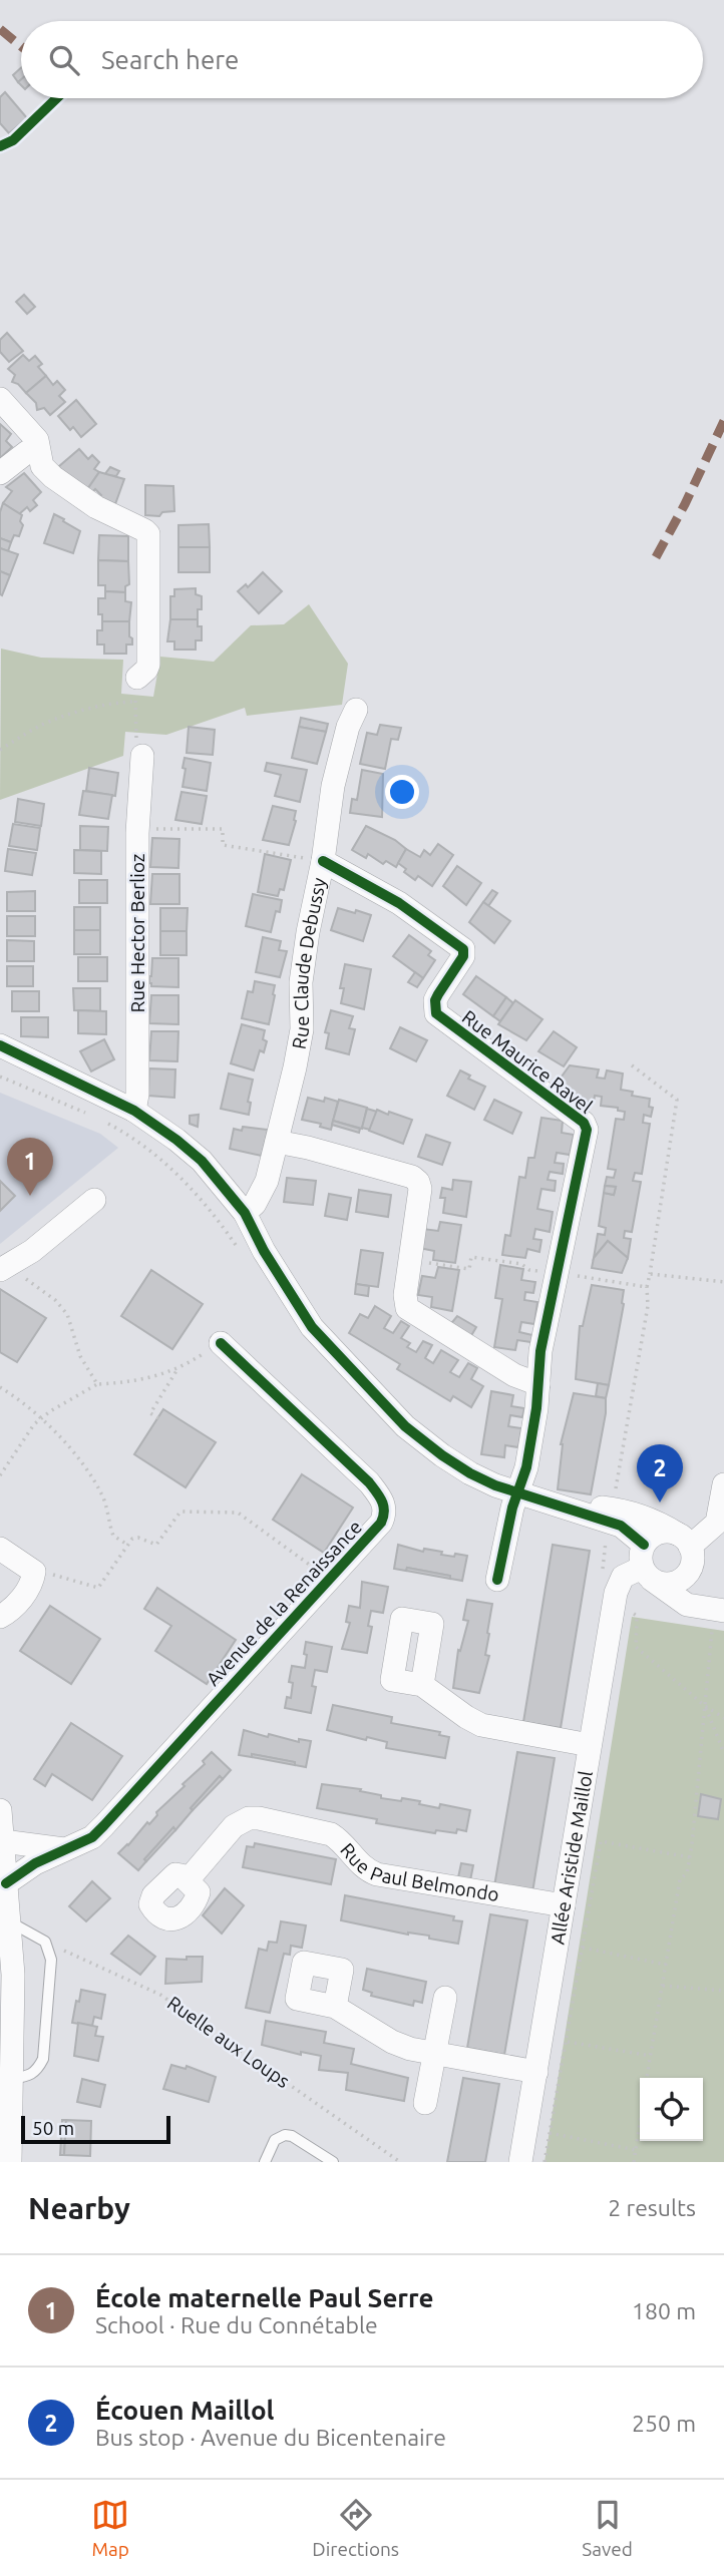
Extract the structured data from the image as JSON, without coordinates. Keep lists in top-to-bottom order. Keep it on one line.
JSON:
{"streets":{"street":["Rue Hector Berlioz","Rue Claude Debussy","Rue Maurice Ravel","Avenue de la Renaissance","Allée Aristide Maillol","Rue Paul Belmondo"],"path":["Ruelle aux Loups"]},"crossings":[["Rue Claude Debussy","Rue Maurice Ravel"],["Allée Aristide Maillol","Rue Paul Belmondo"]],"scale_bar":"50 m","page":{"search":"Search here","pins":["1","2"],"scale":"50 m","heading":["Nearby","2 results"],"list":[{"mark":"1","name":"École maternelle Paul Serre","note":"School · Rue du Connétable","value":"180 m"},{"mark":"2","name":"Écouen Maillol","note":"Bus stop · Avenue du Bicentenaire","value":"250 m"}],"nav":["Map","Directions","Saved"]}}
